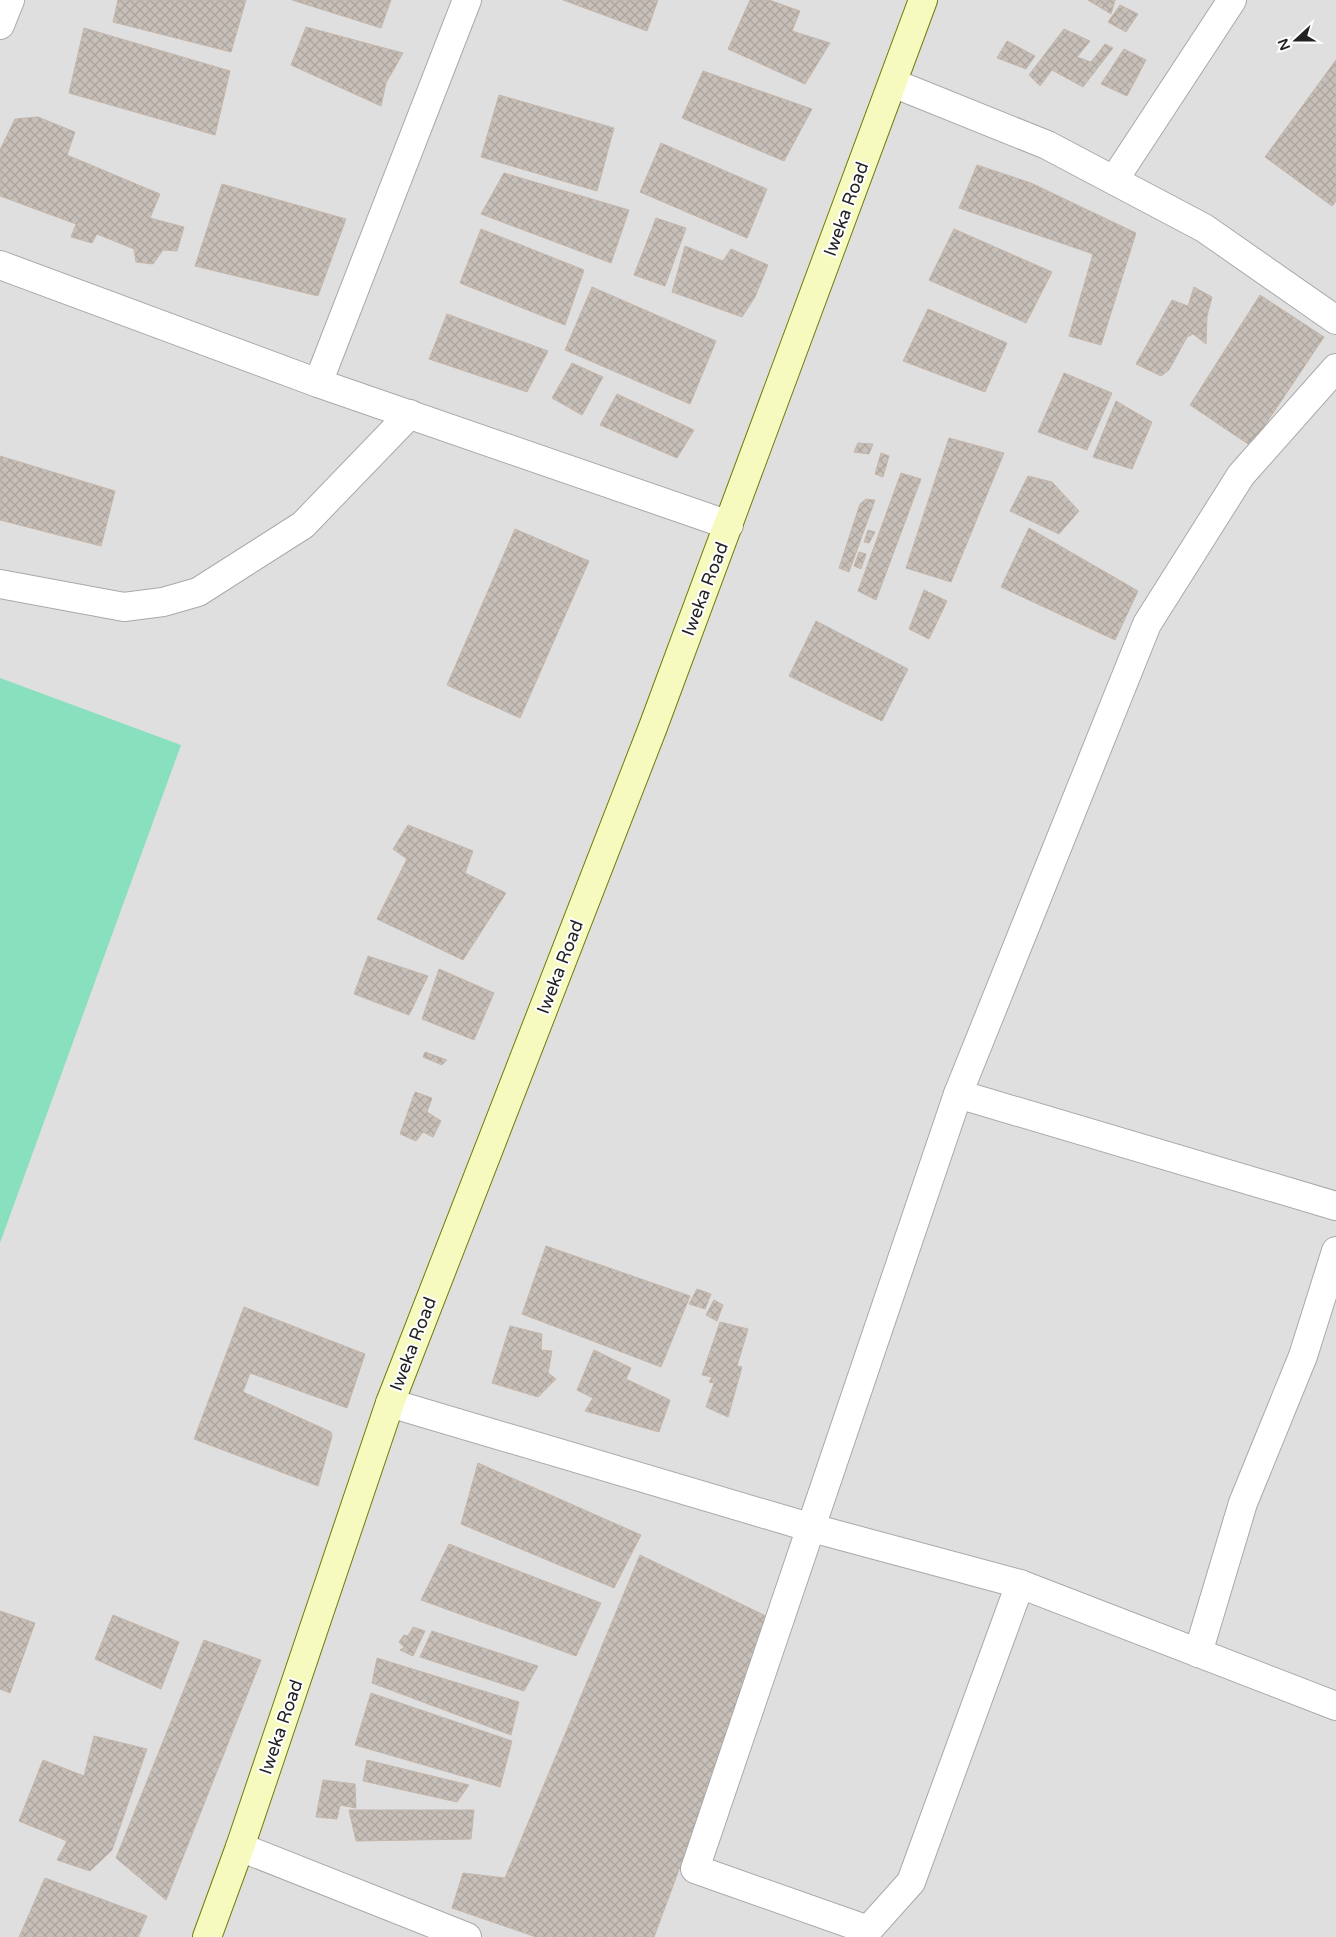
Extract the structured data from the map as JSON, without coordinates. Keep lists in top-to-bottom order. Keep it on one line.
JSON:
{"streets":{"main road":["Iweka Road"]},"north":"left"}
